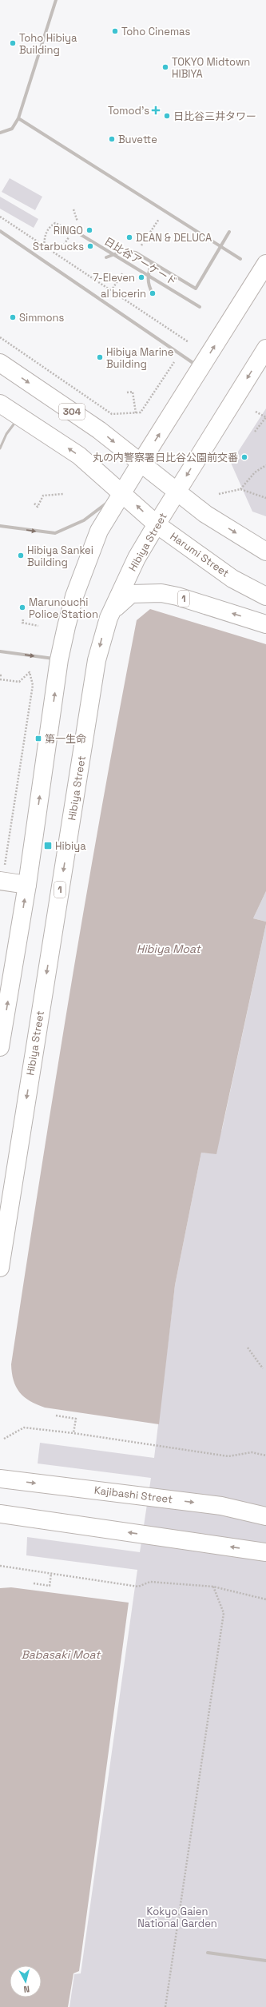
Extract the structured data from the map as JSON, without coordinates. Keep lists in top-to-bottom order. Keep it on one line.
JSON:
{"streets":{"main road":["304","Hibiya Street","Harumi Street","1","Kajibashi Street"],"street":["日比谷アーケード"]},"crossings":[["Hibiya Street","Harumi Street"],["Hibiya Street","1"]],"water":["Hibiya Moat","Babasaki Moat"],"parks":["Kokyo Gaien National Garden"],"places":{"other":["Toho Cinemas","Toho Hibiya Building","TOKYO Midtown HIBIYA","日比谷三井タワー","Buvette","RINGO","DEAN & DELUCA","Starbucks","7-Eleven","al bicerin","Simmons","Hibiya Marine Building","丸の内警察署日比谷公園前交番","Hibiya Sankei Building","Marunouchi Police Station"],"health":["Tomod's"],"transit":["第一生命","Hibiya"]},"north":"bottom"}
